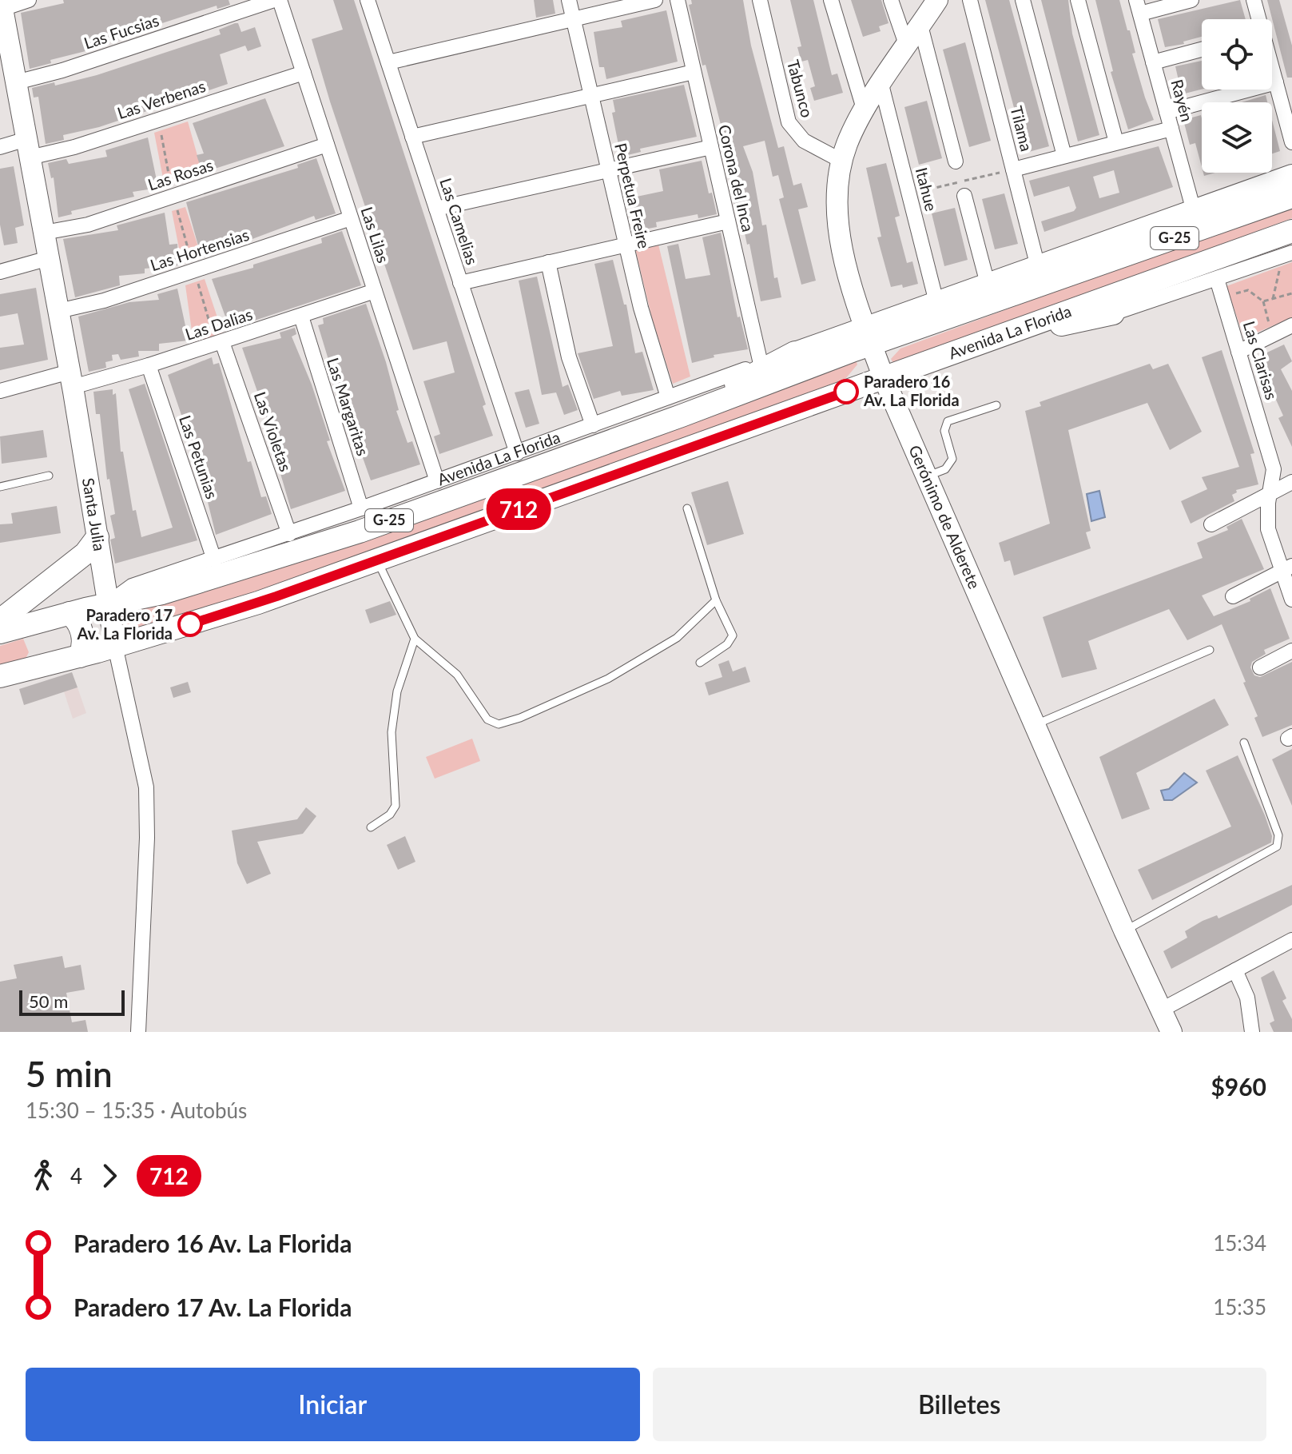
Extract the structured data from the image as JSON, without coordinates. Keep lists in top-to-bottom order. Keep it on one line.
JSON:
{"streets":{"main road":["G-25","Avenida La Florida"],"street":["Las Fucsias","Tabunco","Las Verbenas","Rayén","Tilama","Las Rosas","Corona del Inca","Itahue","Perpetua Freire","Las Camelias","Las Lilas","Las Hortensias","Las Dalias","Las Clarisas","Las Margaritas","Las Violetas","Las Petunias","Santa Julia","Gerónimo de Alderete"]},"crossings":[["Las Fucsias","Santa Julia"],["Tabunco","Gerónimo de Alderete"],["Las Verbenas","Las Lilas"],["Las Verbenas","Santa Julia"],["Rayén","Avenida La Florida"],["Tilama","Avenida La Florida"],["Las Rosas","Las Lilas"],["Las Rosas","Santa Julia"],["Corona del Inca","Avenida La Florida"],["Itahue","Avenida La Florida"],["Itahue","Gerónimo de Alderete"],["Perpetua Freire","Avenida La Florida"],["Las Camelias","Avenida La Florida"],["Las Lilas","Las Hortensias"],["Las Lilas","Las Dalias"],["Las Lilas","Avenida La Florida"],["Las Hortensias","Santa Julia"],["Las Dalias","Las Margaritas"],["Las Dalias","Las Violetas"],["Las Dalias","Las Petunias"],["Las Dalias","Santa Julia"],["Avenida La Florida","Las Margaritas"],["Avenida La Florida","Las Violetas"],["Avenida La Florida","Las Petunias"],["Avenida La Florida","Santa Julia"],["Avenida La Florida","Gerónimo de Alderete"]],"places":["Paradero 16 Av. La Florida","Paradero 17 Av. La Florida"],"lines":["bus line 712"],"scale_bar":"50 m","page":{"on_map":"712","scale":"50 m","heading":["5 min","15:30 – 15:35 · Autobús","$960"],"legs":["4","712"],"list":[{"name":"Paradero 16 Av. La Florida","value":"15:34"},{"name":"Paradero 17 Av. La Florida","value":"15:35"}],"buttons":["Iniciar","Billetes"]}}
